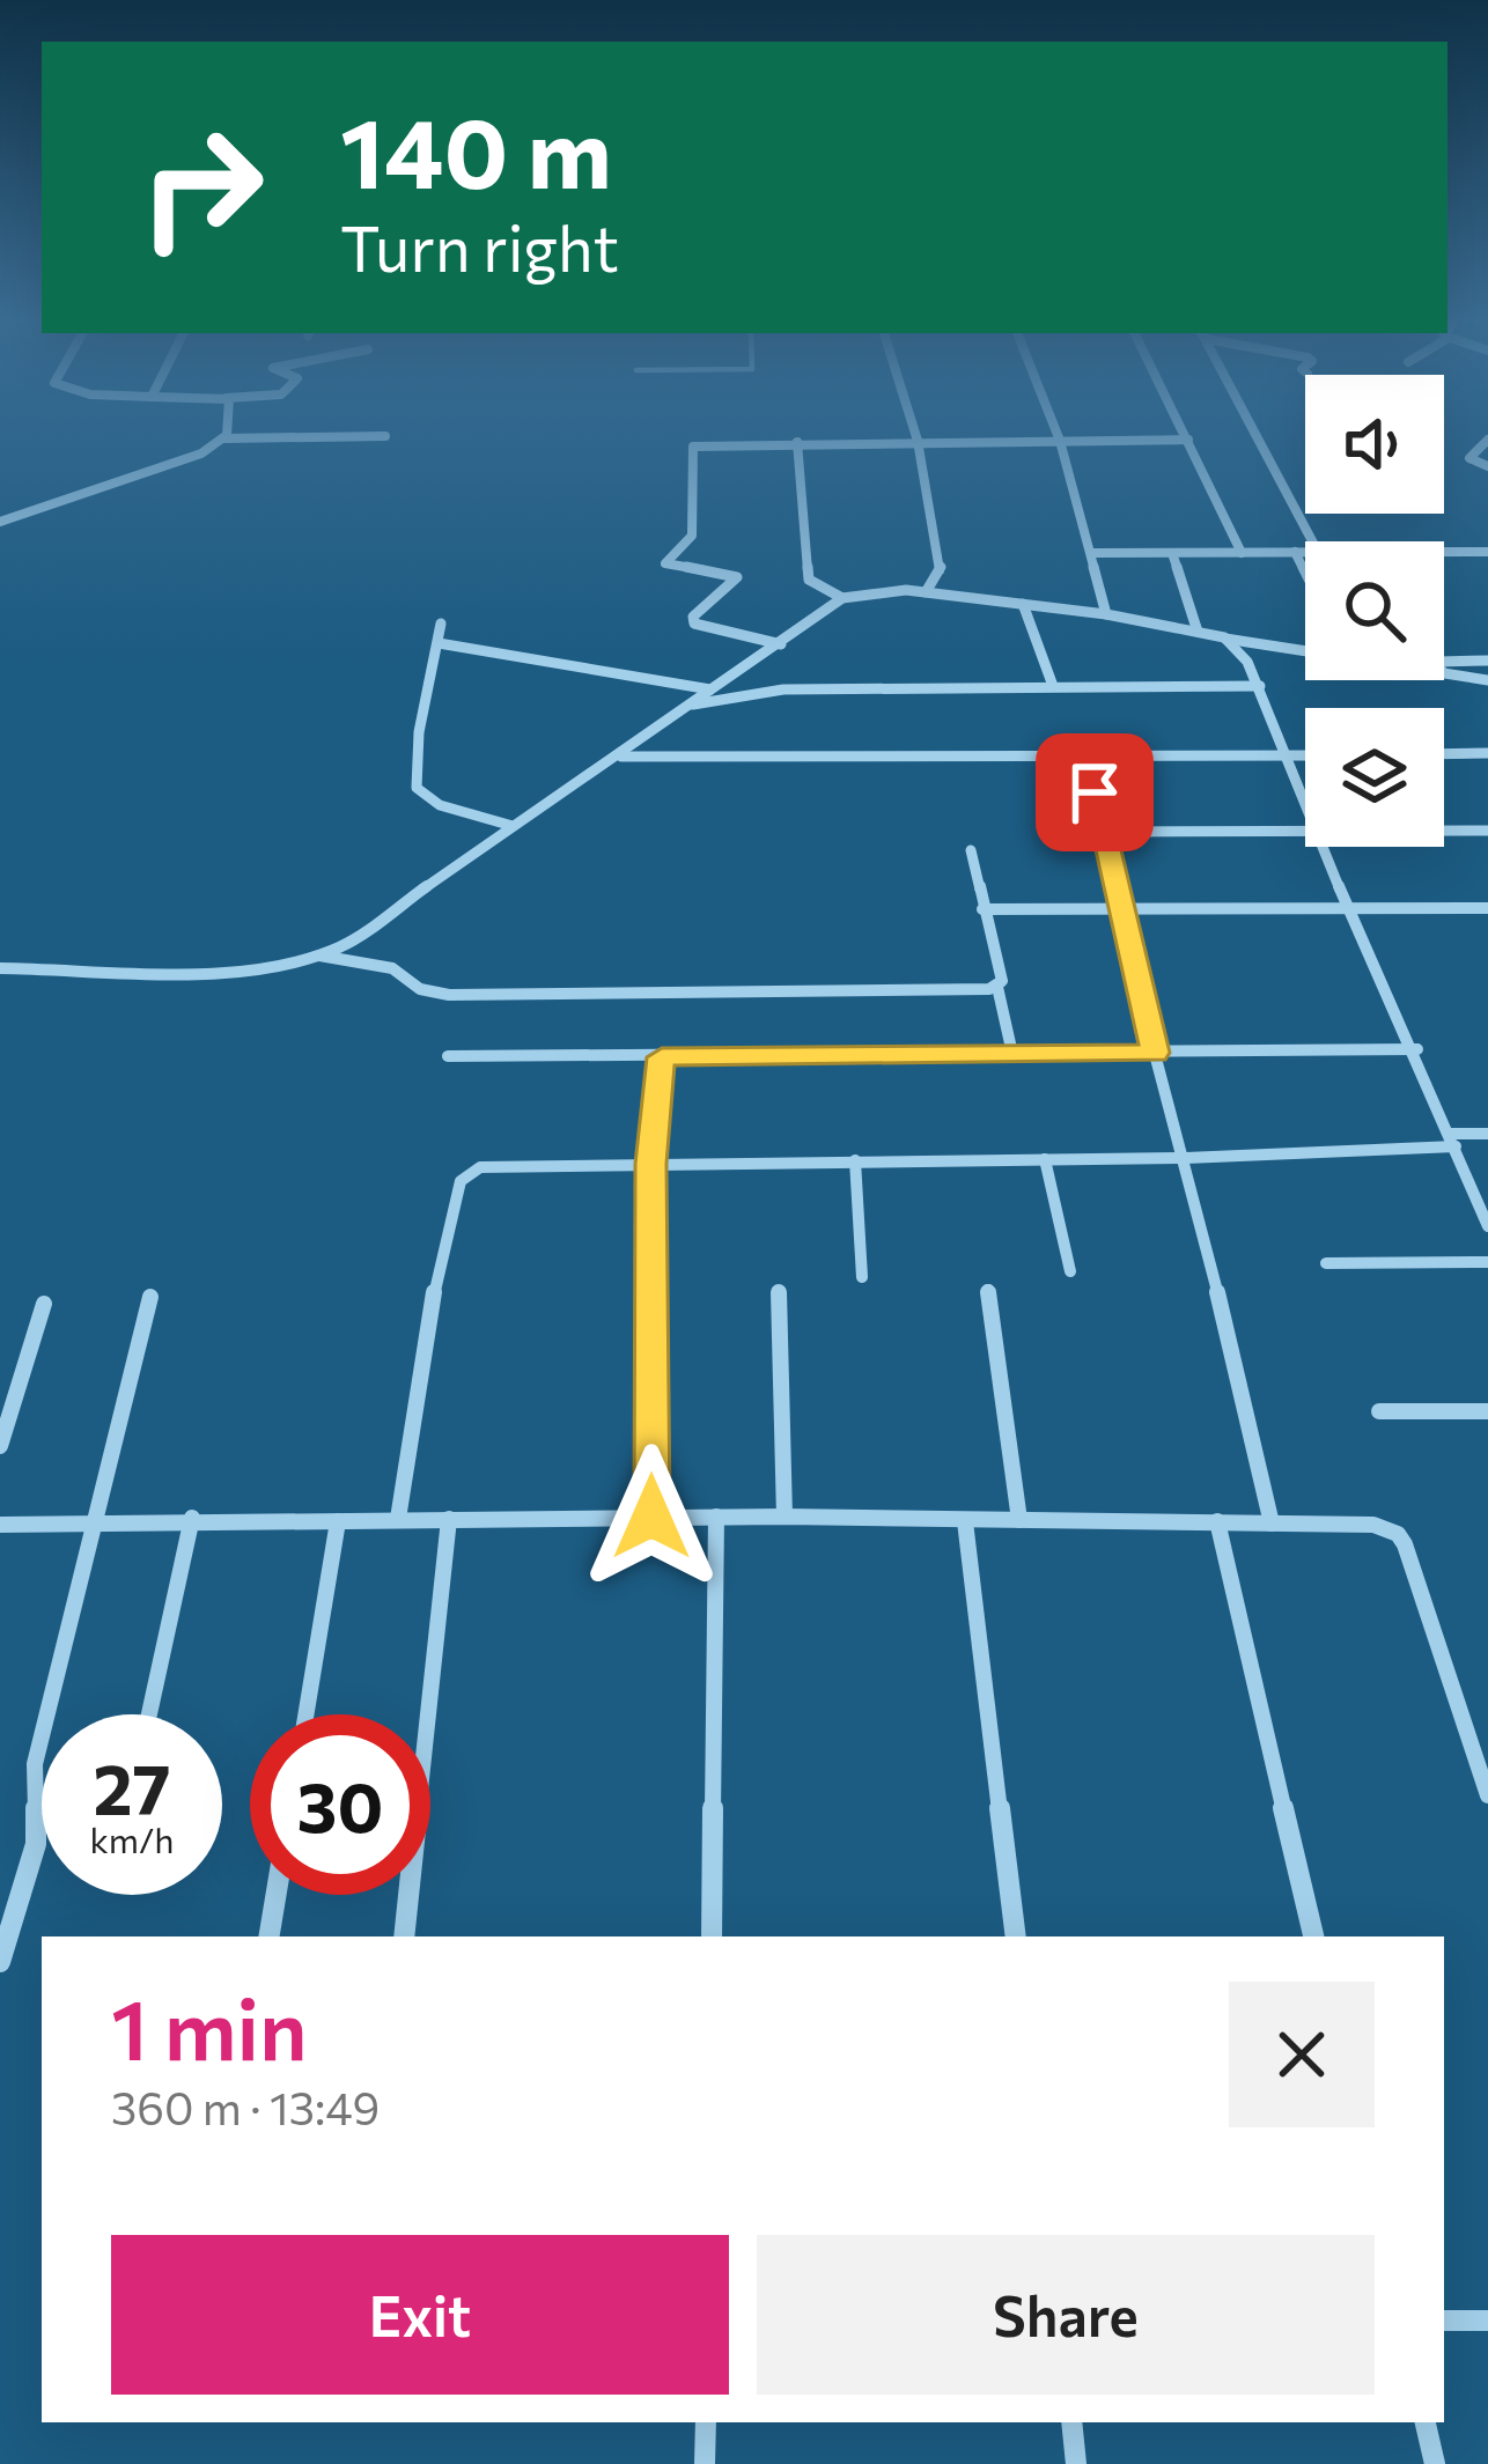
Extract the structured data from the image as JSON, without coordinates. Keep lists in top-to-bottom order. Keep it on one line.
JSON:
{"page":{"turn":["140 m","Turn right"],"speed":"27 km/h","limit":"30","heading":["1 min","360 m · 13:49"],"buttons":["Exit","Share"]}}
